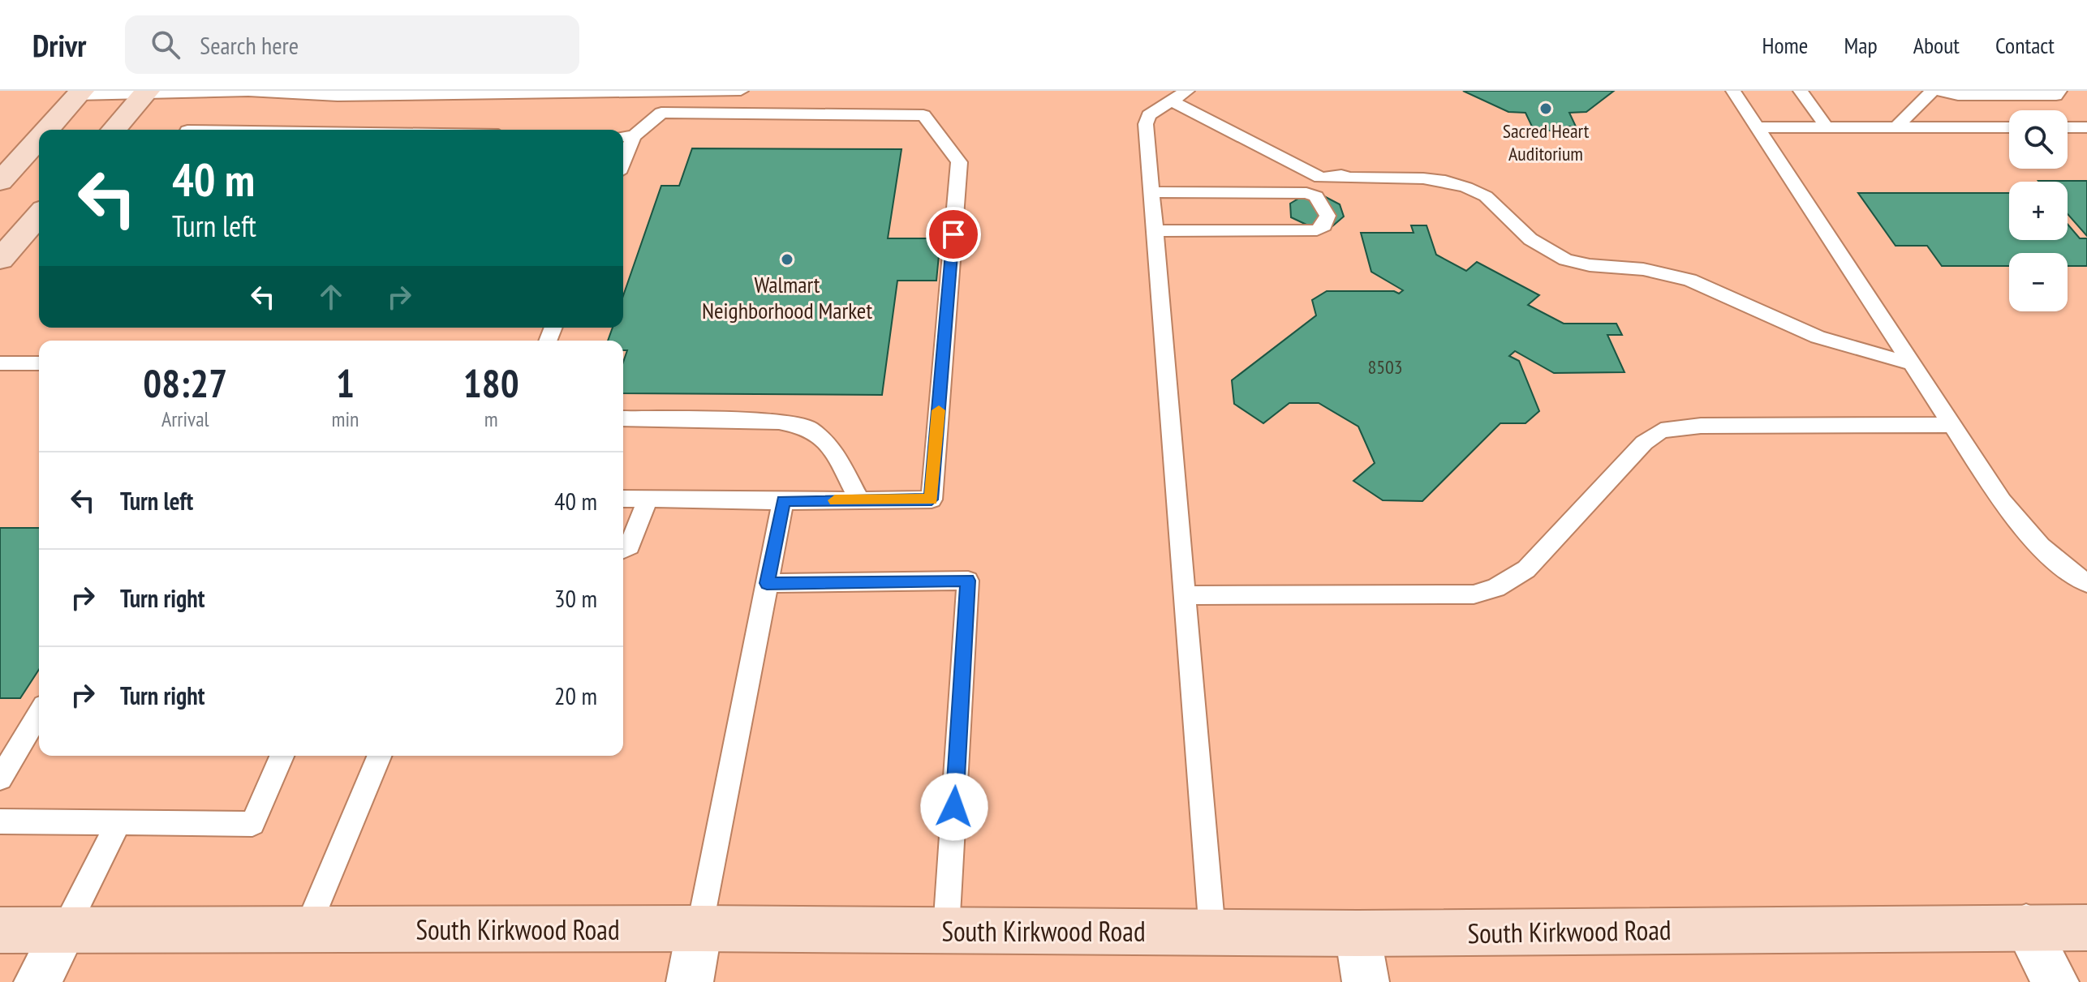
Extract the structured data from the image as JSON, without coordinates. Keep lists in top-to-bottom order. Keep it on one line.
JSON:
{"streets":{"main road":["South Kirkwood Road"]},"places":["Sacred Heart Auditorium","Walmart Neighborhood Market"],"house_numbers":["8503"],"page":{"header":"Drivr","search":"Search here","nav":["Home","Map","About","Contact"],"map_buttons":["+","−"],"turn":["40 m","Turn left"],"eta":["08:27","Arrival","1","min","180","m"],"list":[{"name":"Turn left","value":"40 m"},{"name":"Turn right","value":"30 m"},{"name":"Turn right","value":"20 m"}]}}
